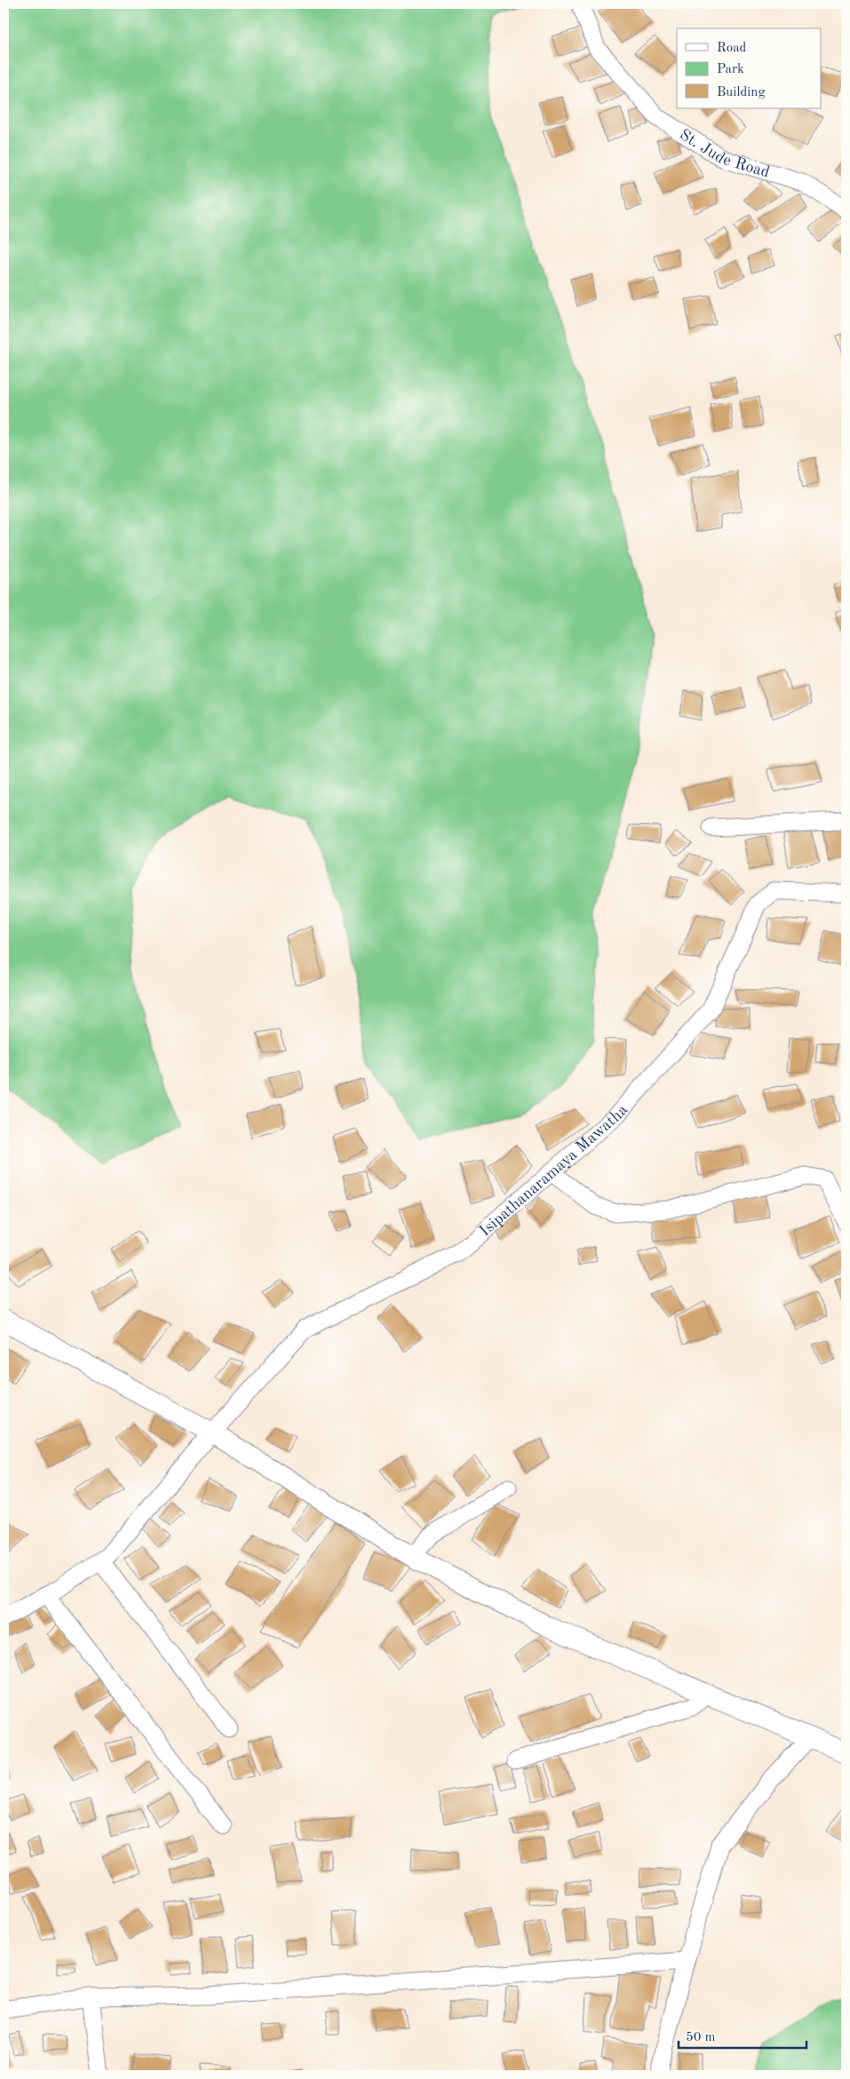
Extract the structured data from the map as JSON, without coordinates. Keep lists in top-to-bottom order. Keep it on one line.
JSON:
{"streets":{"street":["St. Jude Road","Isipathanaramaya Mawatha"]},"legend":["Road","Park","Building"],"scale_bar":"50 m"}
